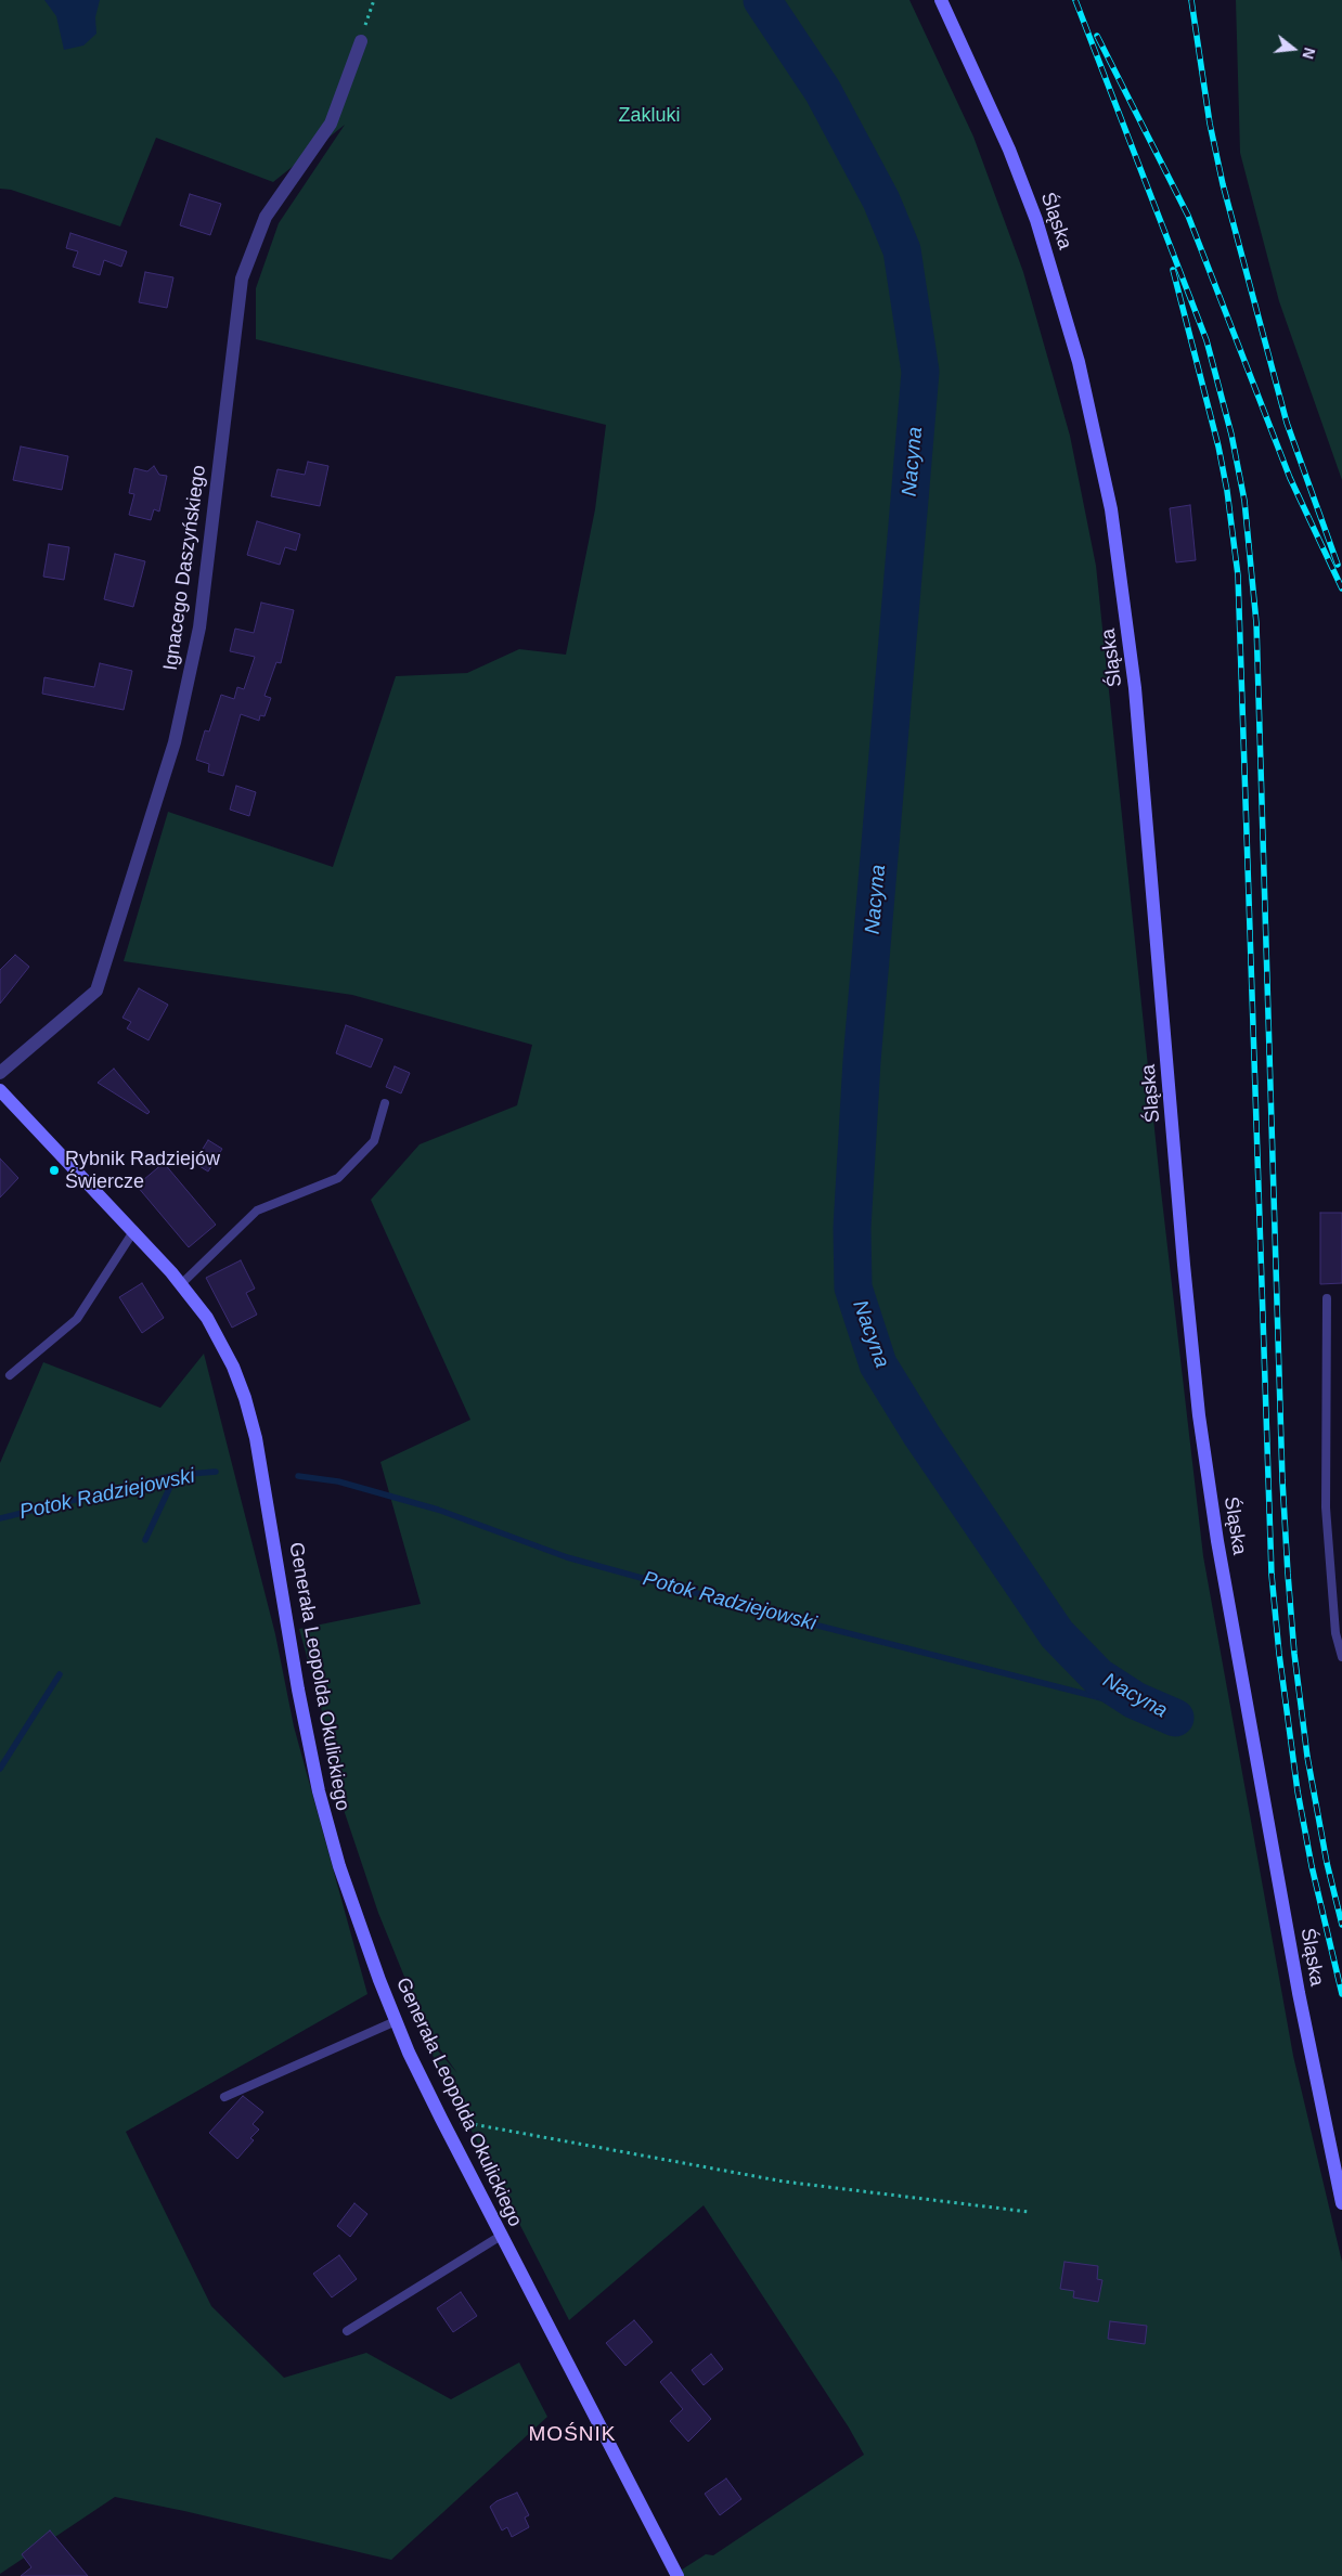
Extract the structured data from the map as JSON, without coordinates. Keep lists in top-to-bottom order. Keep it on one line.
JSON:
{"streets":{"street":["Śląska","Ignacego Daszyńskiego","Generała Leopolda Okulickiego"]},"districts":["MOŚNIK"],"water":["Nacyna","Potok Radziejowski"],"parks":["Zakluki"],"places":["Rybnik Radziejów Świercze"],"north":"right"}
